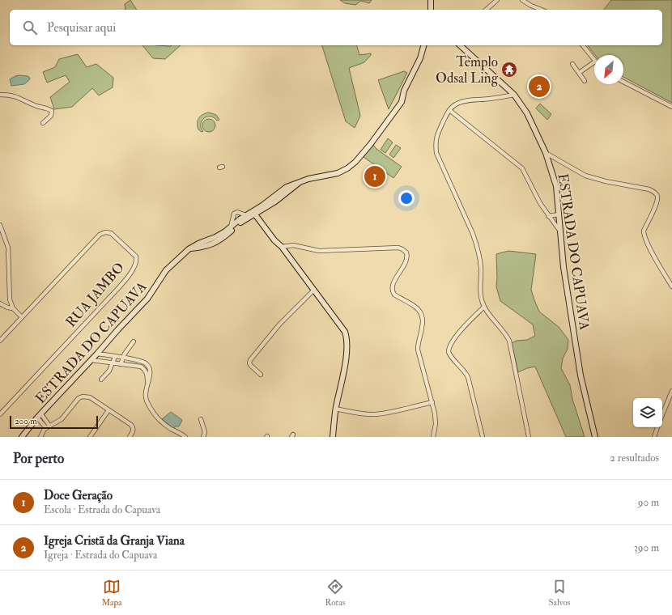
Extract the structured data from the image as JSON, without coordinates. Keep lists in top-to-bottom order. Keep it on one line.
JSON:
{"streets":{"main road":["ESTRADA DO CAPUAVA"],"street":["RUA JAMBO"]},"places":{"temple":["Templo Odsal Ling"]},"scale_bar":"200 m","north":"bottom left","page":{"search":"Pesquisar aqui","pins":["2","1"],"scale":"200 m","heading":["Por perto","2 resultados"],"list":[{"mark":"1","name":"Doce Geração","note":"Escola · Estrada do Capuava","value":"90 m"},{"mark":"2","name":"Igreja Cristã da Granja Viana","note":"Igreja · Estrada do Capuava","value":"390 m"}],"nav":["Mapa","Rotas","Salvos"]}}
